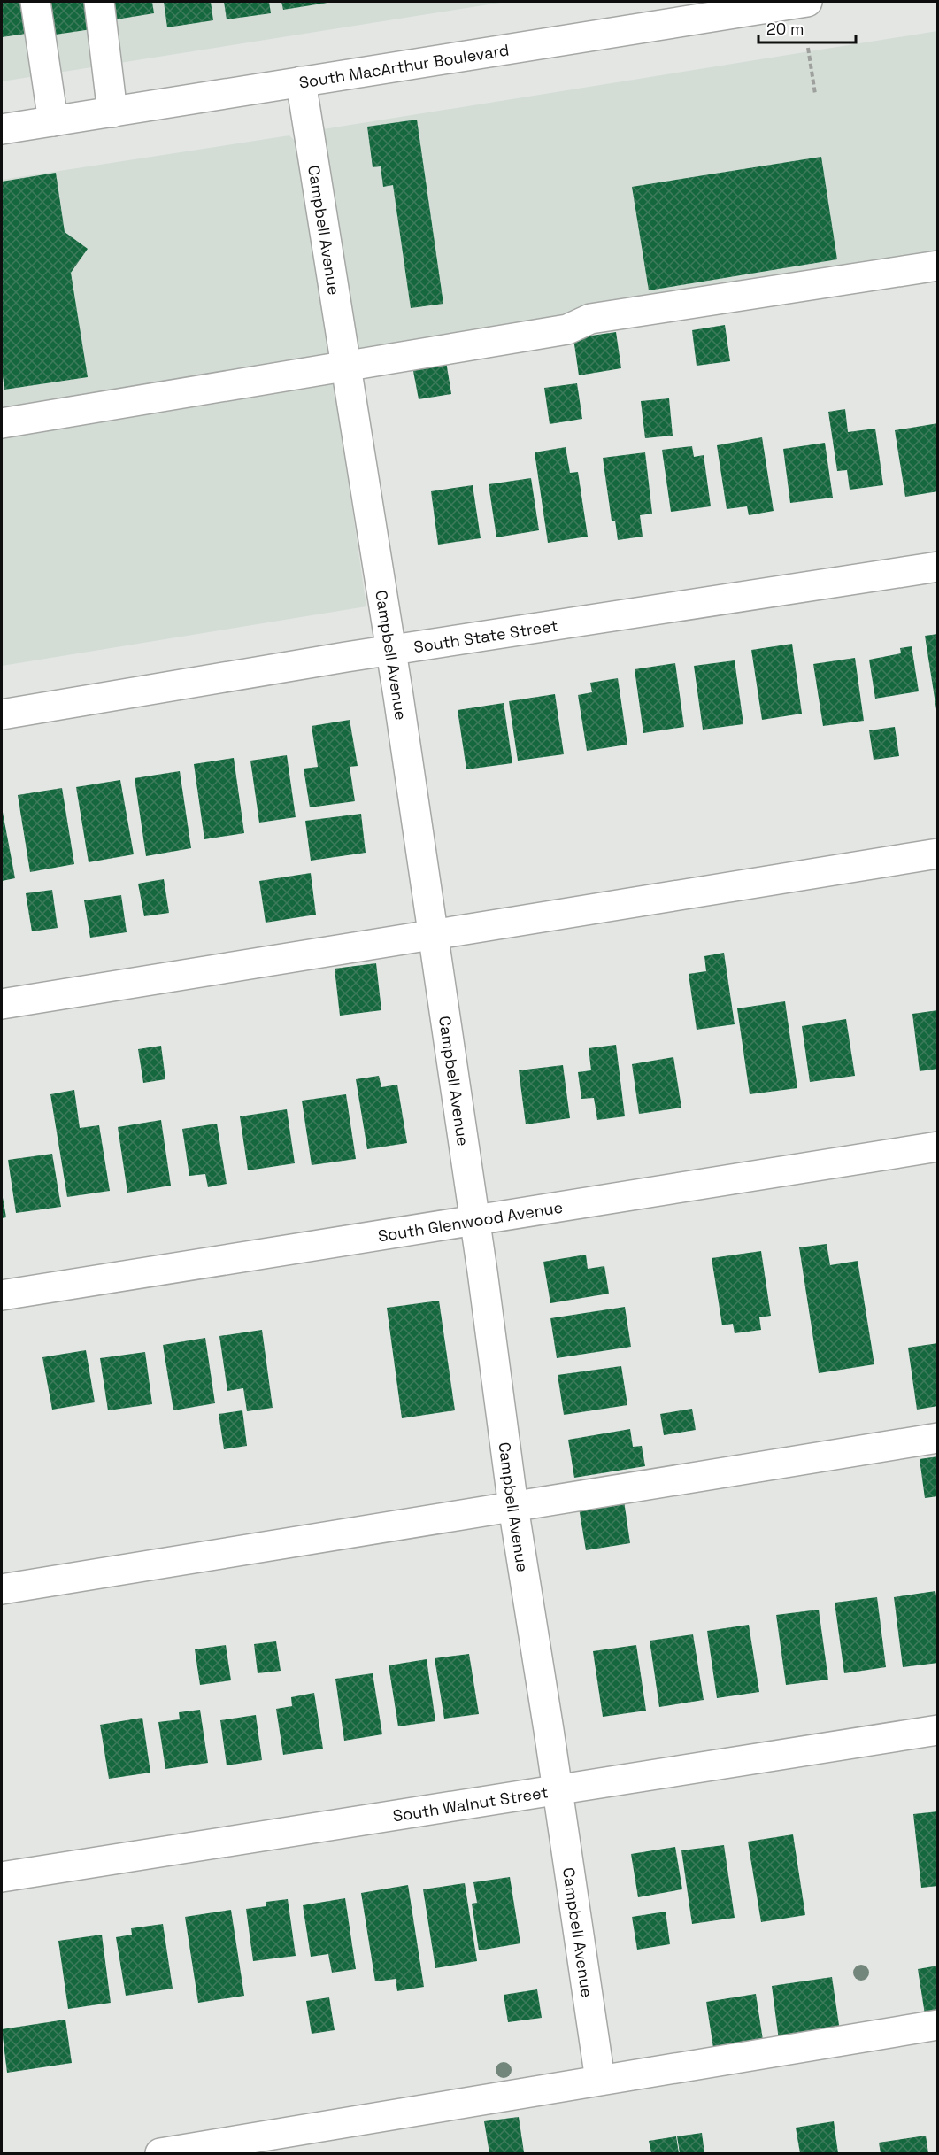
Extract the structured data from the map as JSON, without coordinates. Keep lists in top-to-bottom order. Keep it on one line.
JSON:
{"streets":{"street":["South MacArthur Boulevard","Campbell Avenue","South State Street","South Glenwood Avenue","South Walnut Street"]},"crossings":[["South MacArthur Boulevard","Campbell Avenue"],["Campbell Avenue","South State Street"],["Campbell Avenue","South Glenwood Avenue"],["Campbell Avenue","South Walnut Street"]],"scale_bar":"20 m"}
